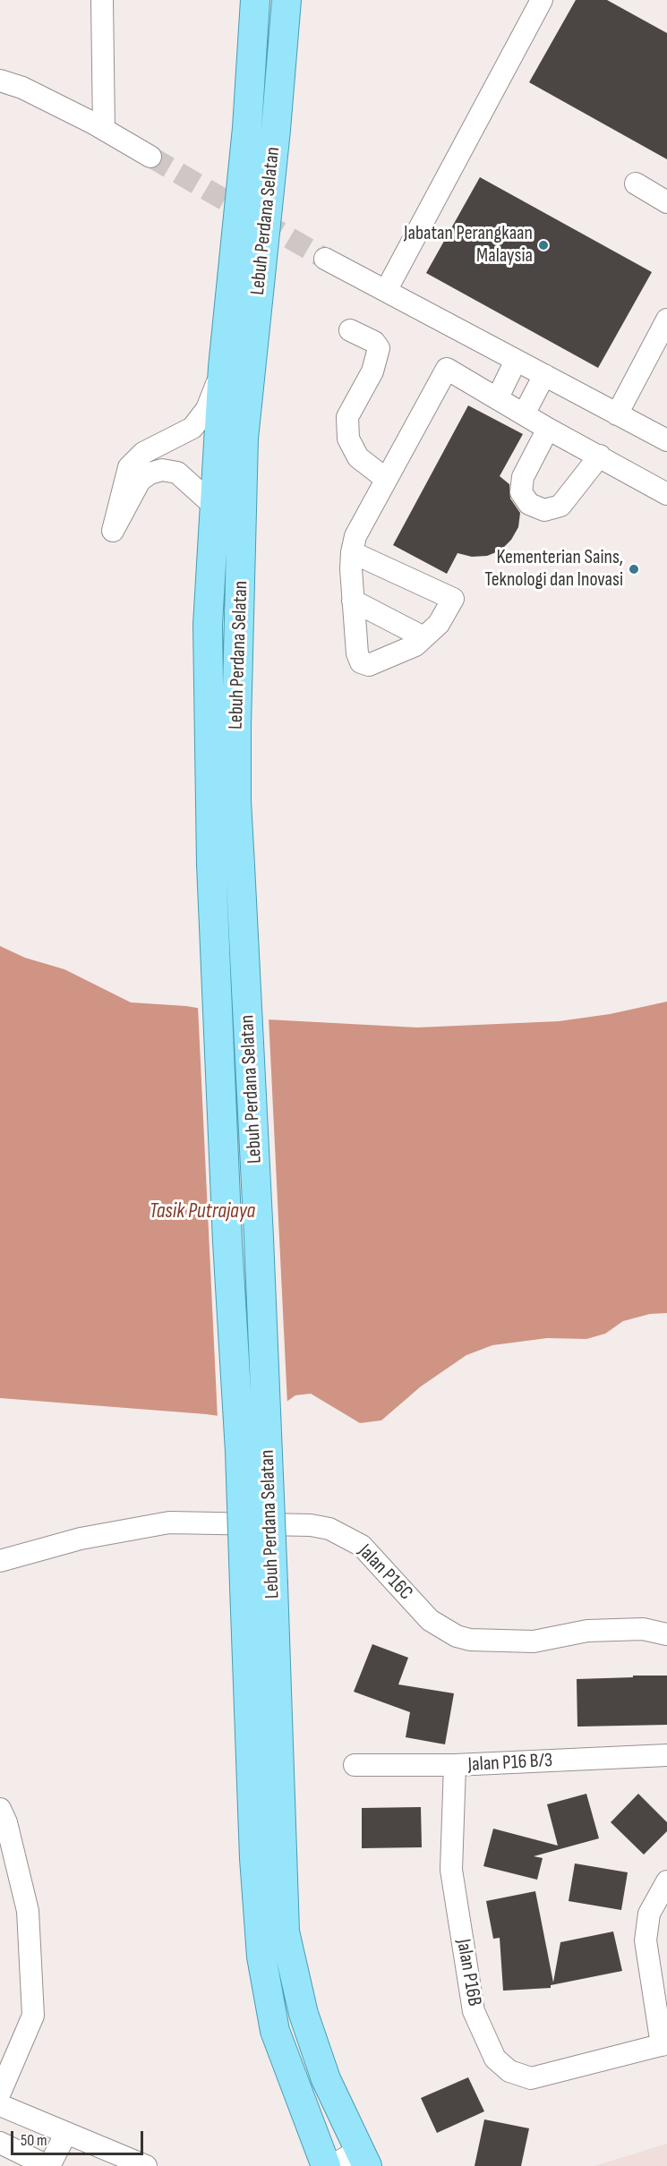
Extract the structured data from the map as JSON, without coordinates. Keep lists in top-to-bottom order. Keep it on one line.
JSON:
{"streets":{"main road":["Lebuh Perdana Selatan"],"street":["Jalan P16C","Jalan P16 B/3","Jalan P16B"]},"crossings":[["Jalan P16 B/3","Jalan P16B"]],"water":["Tasik Putrajaya"],"places":["Jabatan Perangkaan Malaysia","Kementerian Sains, Teknologi dan Inovasi"],"scale_bar":"50 m"}
